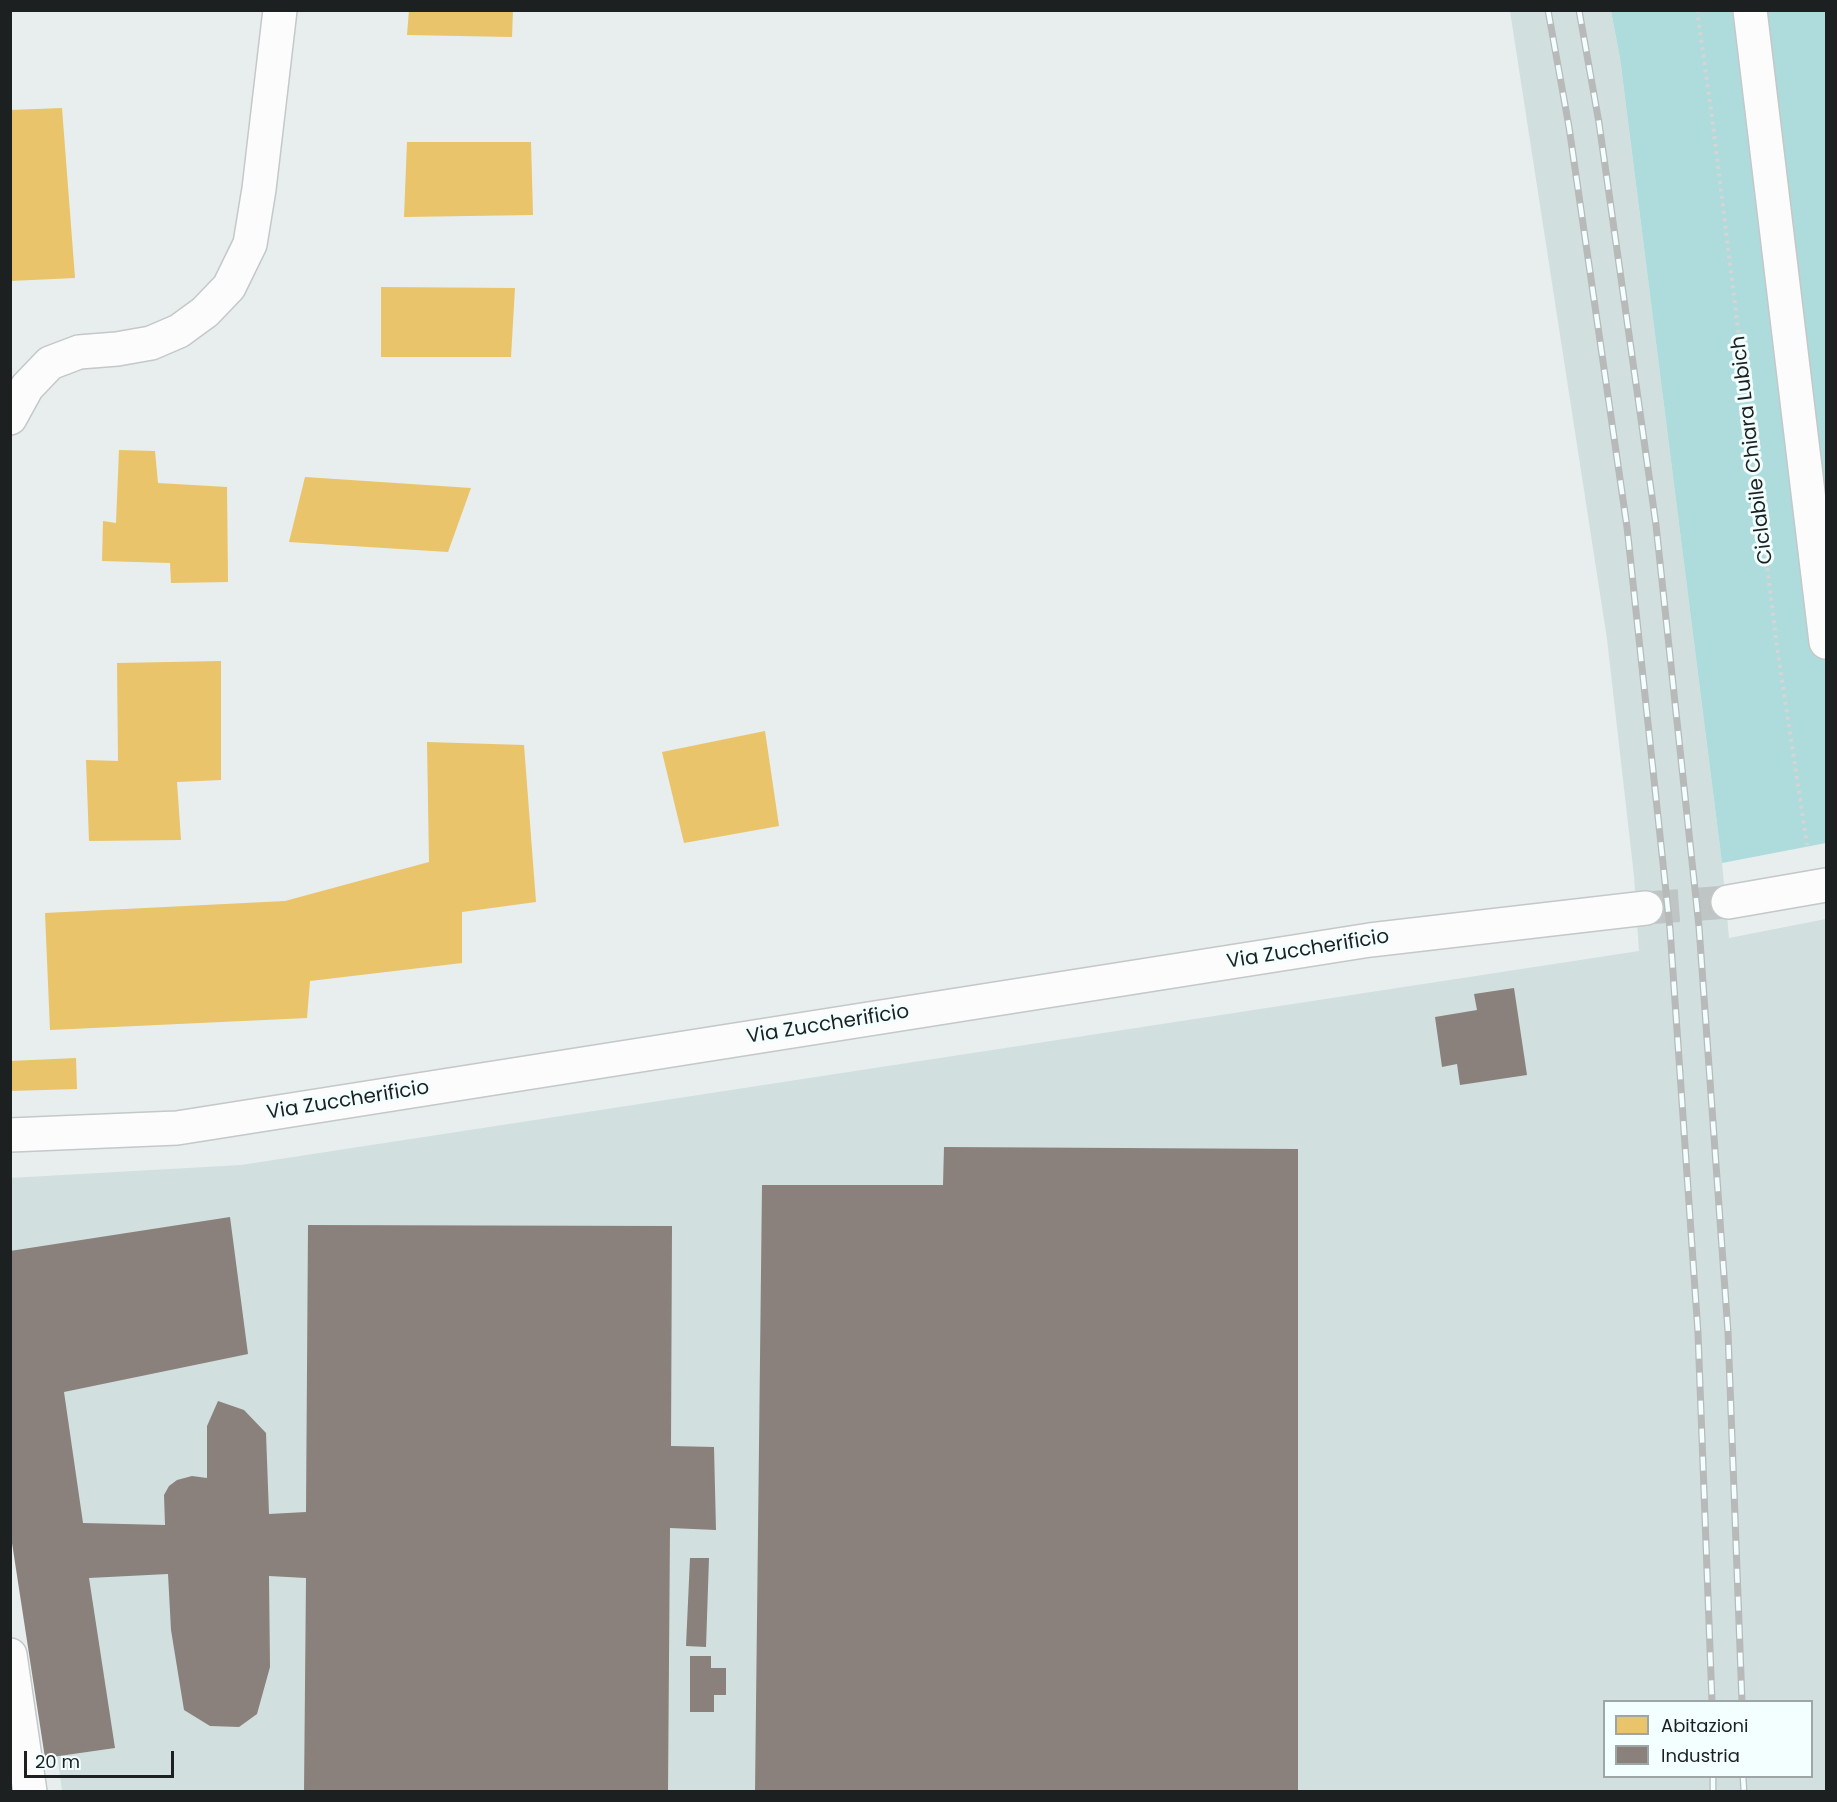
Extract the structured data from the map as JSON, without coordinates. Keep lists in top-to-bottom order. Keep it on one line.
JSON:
{"streets":{"street":["Via Zuccherificio"],"path":["Ciclabile Chiara Lubich"]},"legend":["Abitazioni","Industria"],"scale_bar":"20 m"}
